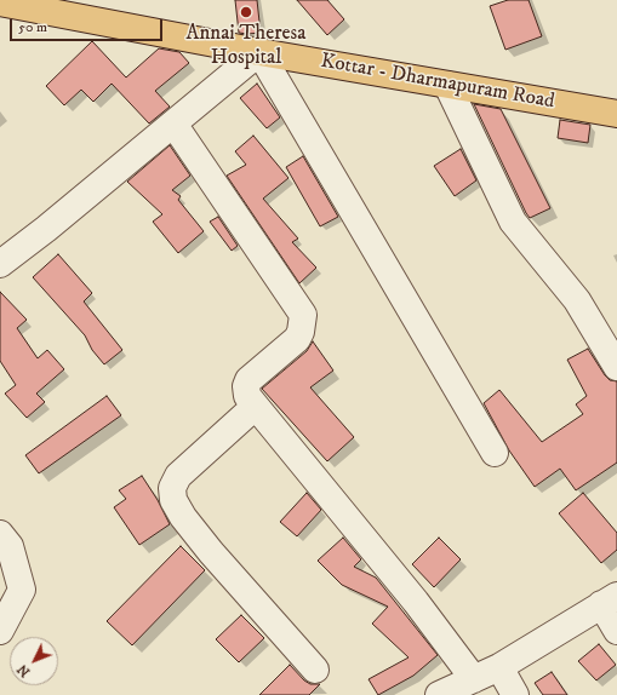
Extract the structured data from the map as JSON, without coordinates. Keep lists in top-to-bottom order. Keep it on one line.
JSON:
{"streets":{"main road":["Kottar - Dharmapuram Road"]},"places":["Annai Theresa Hospital"],"scale_bar":"50 m","north":"bottom left"}
